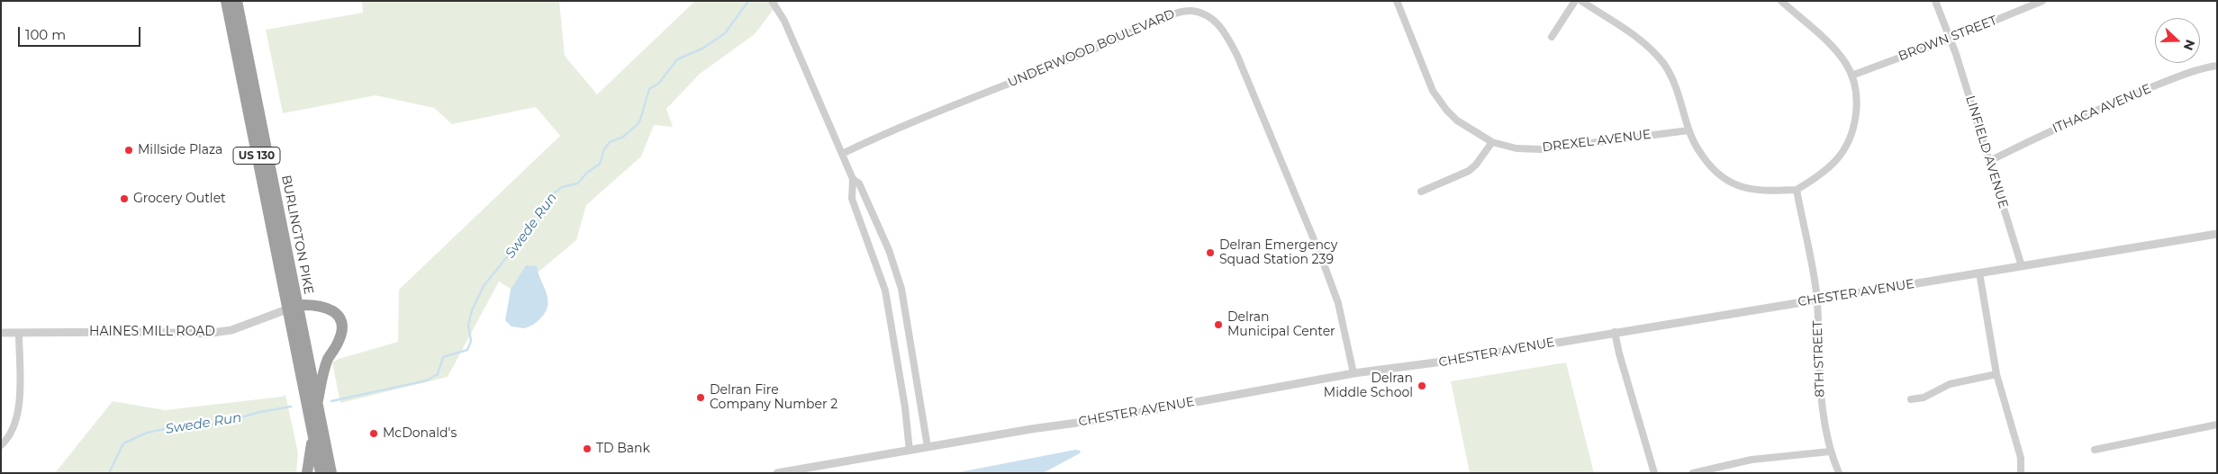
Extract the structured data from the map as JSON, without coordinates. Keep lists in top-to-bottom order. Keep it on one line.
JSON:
{"streets":{"highway":["US 130","BURLINGTON PIKE"],"street":["BROWN STREET","UNDERWOOD BOULEVARD","ITHACA AVENUE","DREXEL AVENUE","LINFIELD AVENUE","CHESTER AVENUE","HAINES MILL ROAD","8TH STREET"]},"crossings":[["BROWN STREET","LINFIELD AVENUE"],["UNDERWOOD BOULEVARD","CHESTER AVENUE"],["ITHACA AVENUE","LINFIELD AVENUE"],["LINFIELD AVENUE","CHESTER AVENUE"],["BURLINGTON PIKE","HAINES MILL ROAD"],["CHESTER AVENUE","8TH STREET"]],"water":["Swede Run"],"places":["Millside Plaza","Grocery Outlet","Delran Emergency Squad Station 239","Delran Municipal Center","Delran Middle School","Delran Fire Company Number 2","McDonald's","TD Bank"],"scale_bar":"100 m","north":"right"}
